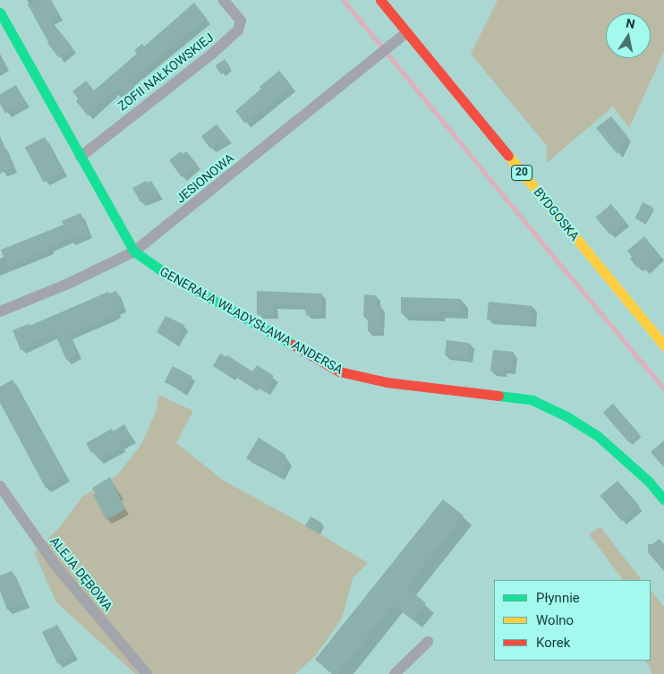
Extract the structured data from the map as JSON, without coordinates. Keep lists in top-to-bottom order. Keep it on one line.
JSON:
{"streets":{"street":["ZOFII NAŁKOWSKIEJ","20","JESIONOWA","BYDGOSKA","GENERAŁA WŁADYSŁAWA ANDERSA","ALEJA DĘBOWA"]},"crossings":[["ZOFII NAŁKOWSKIEJ","GENERAŁA WŁADYSŁAWA ANDERSA"],["JESIONOWA","BYDGOSKA"],["JESIONOWA","GENERAŁA WŁADYSŁAWA ANDERSA"]],"legend":["Płynnie","Wolno","Korek"],"north":"top"}
